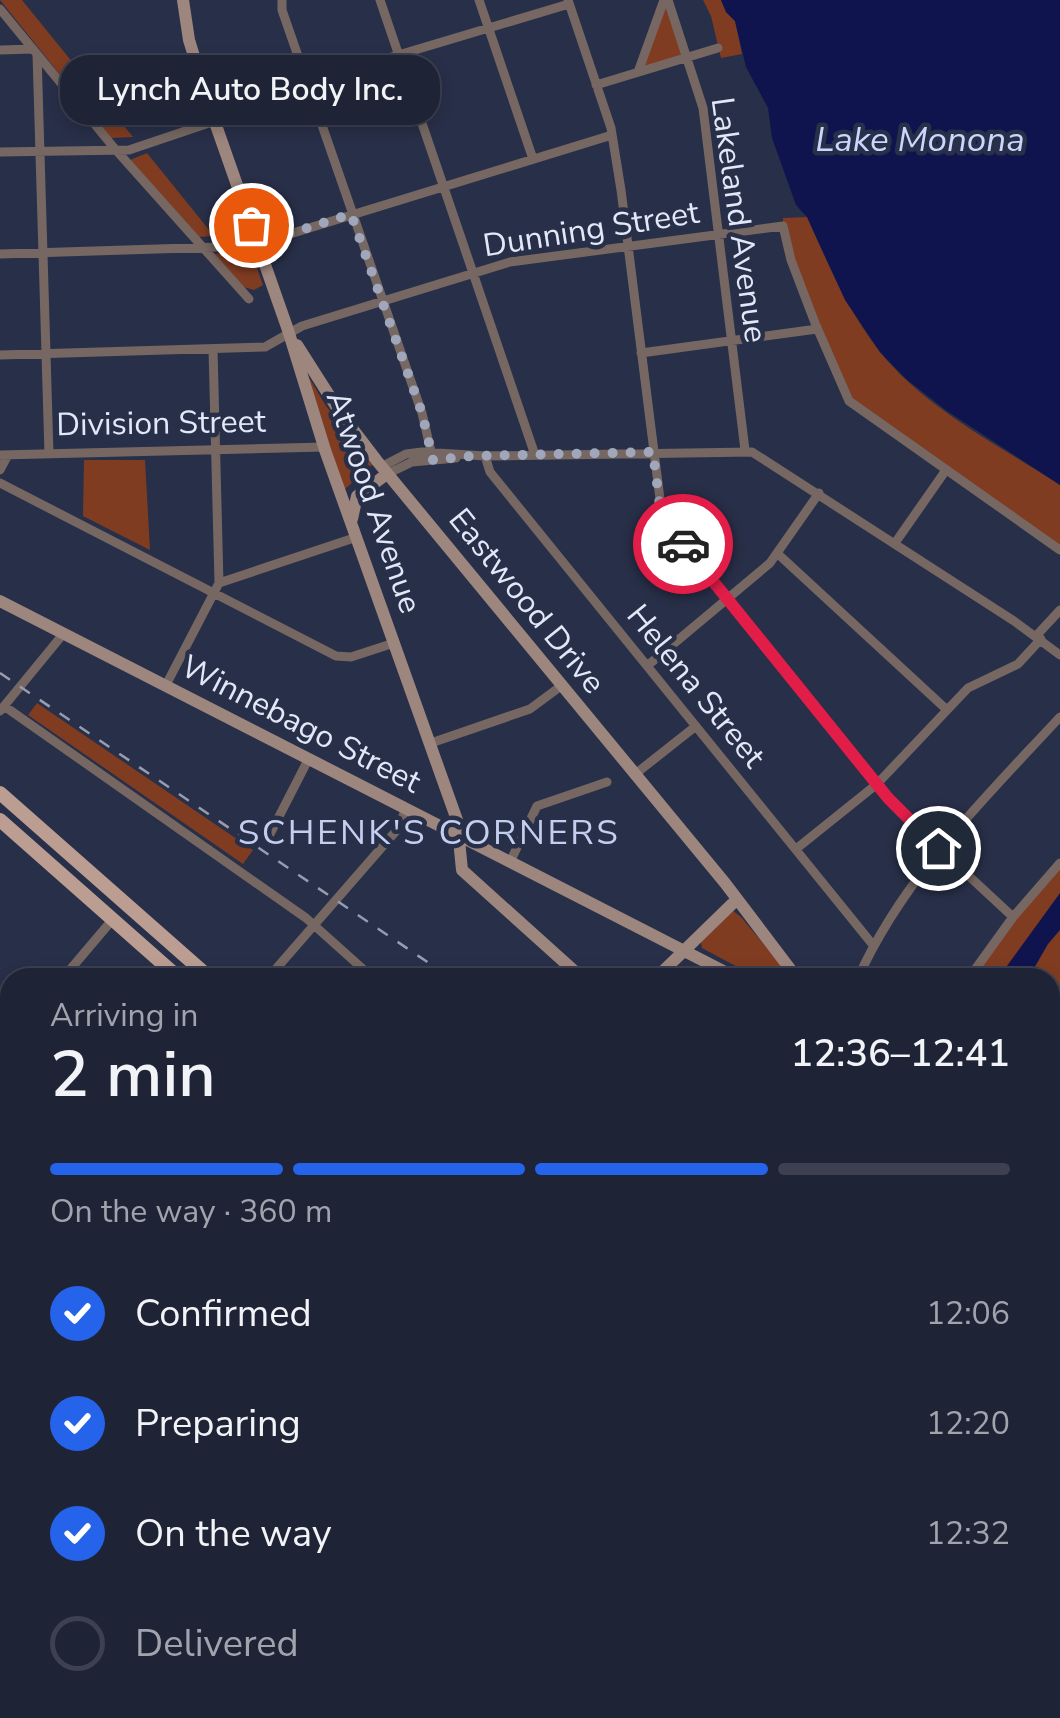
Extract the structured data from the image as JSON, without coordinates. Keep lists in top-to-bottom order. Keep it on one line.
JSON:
{"streets":{"street":["Lakeland Avenue","Dunning Street","Division Street","Atwood Avenue","Eastwood Drive","Helena Street","Winnebago Street"]},"crossings":[["Lakeland Avenue","Dunning Street"],["Dunning Street","Atwood Avenue"],["Dunning Street","Eastwood Drive"],["Division Street","Atwood Avenue"],["Atwood Avenue","Eastwood Drive"],["Atwood Avenue","Winnebago Street"]],"districts":["SCHENK'S CORNERS"],"water":["Lake Monona"],"places":["Lynch Auto Body Inc."],"page":{"bubble":"Lynch Auto Body Inc.","heading":["2 min","Arriving in","12:36–12:41"],"bar":"On the way · 360 m","list":[["Confirmed","12:06"],["Preparing","12:20"],["On the way","12:32"],"Delivered"]}}
